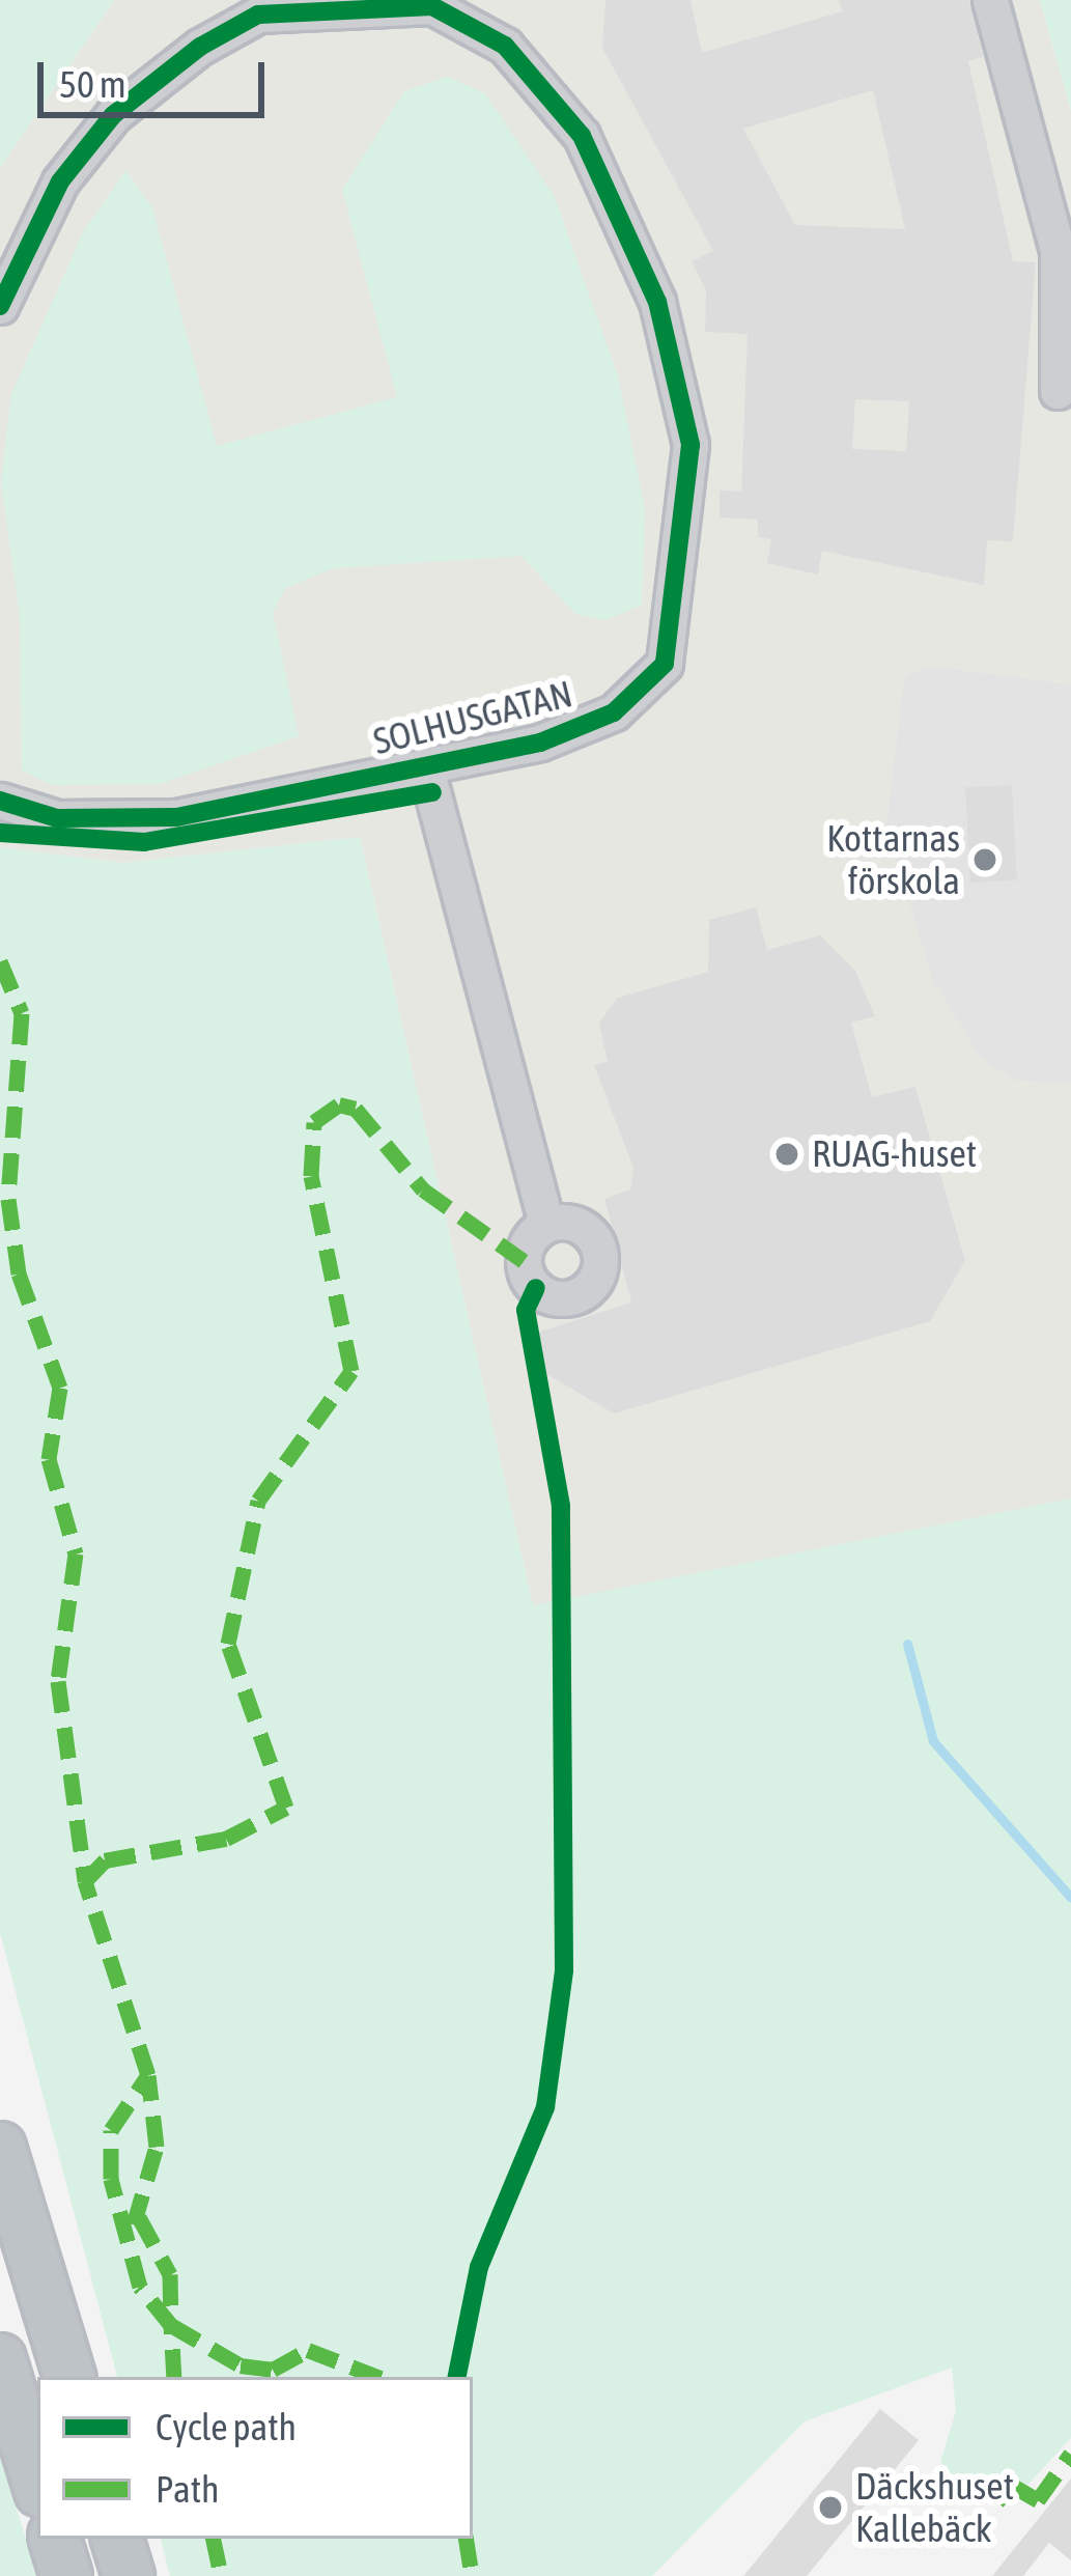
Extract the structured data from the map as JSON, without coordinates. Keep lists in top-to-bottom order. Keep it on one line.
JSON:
{"streets":{"street":["SOLHUSGATAN"]},"places":["Kottarnas förskola","RUAG-huset","Däckshuset Kallebäck"],"legend":["Cycle path","Path"],"scale_bar":"50 m"}
